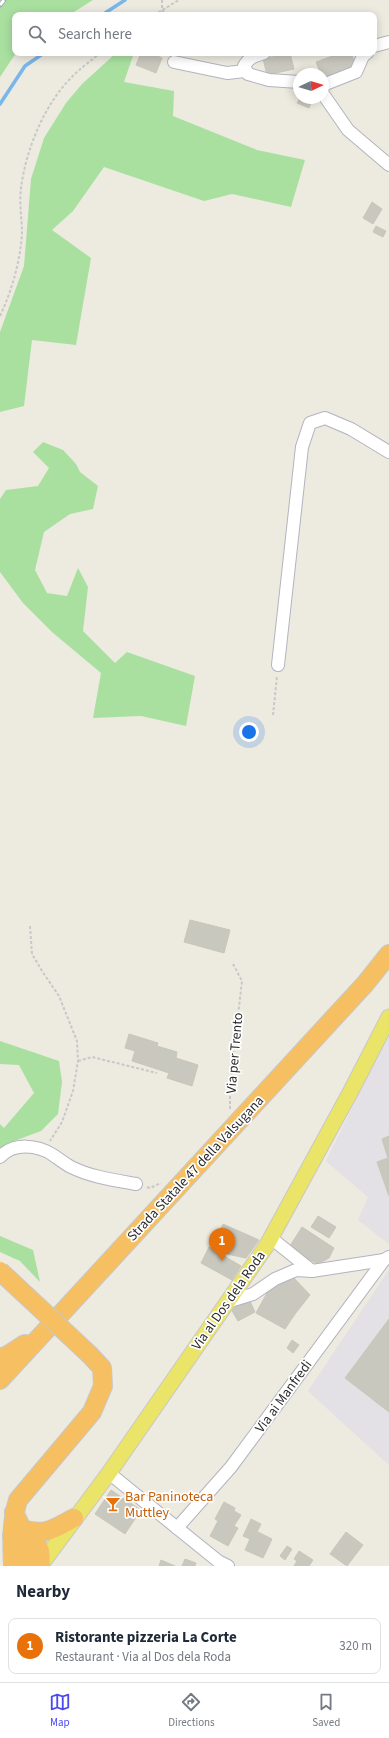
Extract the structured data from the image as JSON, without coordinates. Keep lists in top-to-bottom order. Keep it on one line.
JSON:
{"streets":{"highway":["Strada Statale 47 della Valsugana"],"main road":["Via al Dos dela Roda"],"street":["Via ai Manfredi"],"path":["Via per Trento"]},"crossings":[["Via al Dos dela Roda","Via ai Manfredi"]],"places":{"bar":["Bar Paninoteca Muttley"]},"north":"right","page":{"search":"Search here","pins":"1","heading":"Nearby","list":[{"mark":"1","name":"Ristorante pizzeria La Corte","note":"Restaurant · Via al Dos dela Roda","value":"320 m"}],"nav":["Map","Directions","Saved"]}}
